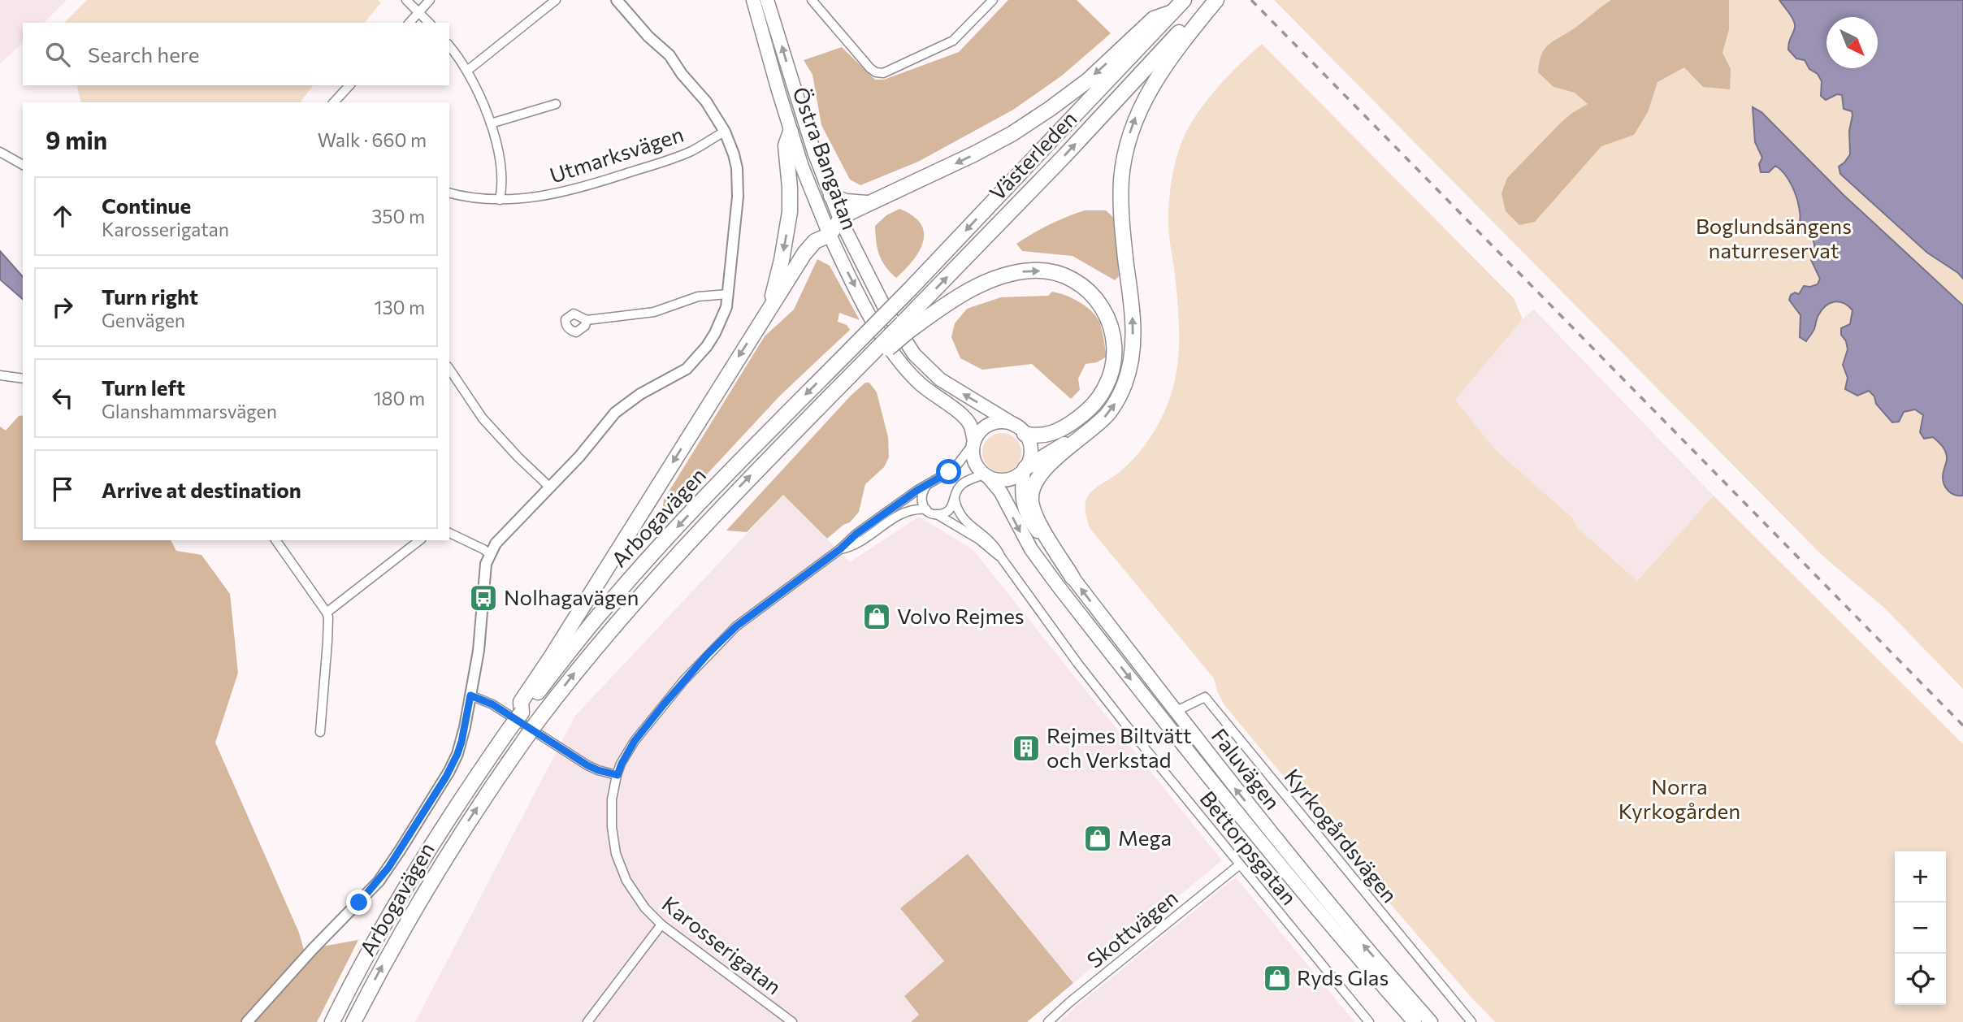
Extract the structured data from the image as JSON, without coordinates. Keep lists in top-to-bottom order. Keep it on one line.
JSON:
{"streets":{"highway":["Västerleden","Arbogavägen"],"main road":["Östra Bangatan","Faluvägen"],"street":["Utmarksvägen","Kyrkogårdsvägen","Bettorpsgatan","Skottvägen","Karosserigatan"]},"crossings":[["Västerleden","Östra Bangatan"],["Västerleden","Arbogavägen"],["Östra Bangatan","Arbogavägen"],["Faluvägen","Kyrkogårdsvägen"],["Faluvägen","Karosserigatan"],["Bettorpsgatan","Skottvägen"]],"parks":["Boglundsängens naturreservat","Norra Kyrkogården"],"places":{"bus stop":["Nolhagavägen"],"shop":["Volvo Rejmes","Mega","Ryds Glas"],"building":["Rejmes Biltvätt och Verkstad"]},"north":"bottom right","page":{"search":"Search here","heading":["9 min","Walk · 660 m"],"list":[["Continue","Karosserigatan","350 m"],["Turn right","Genvägen","130 m"],["Turn left","Glanshammarsvägen","180 m"],"Arrive at destination"],"map_buttons":["+","−"]}}
